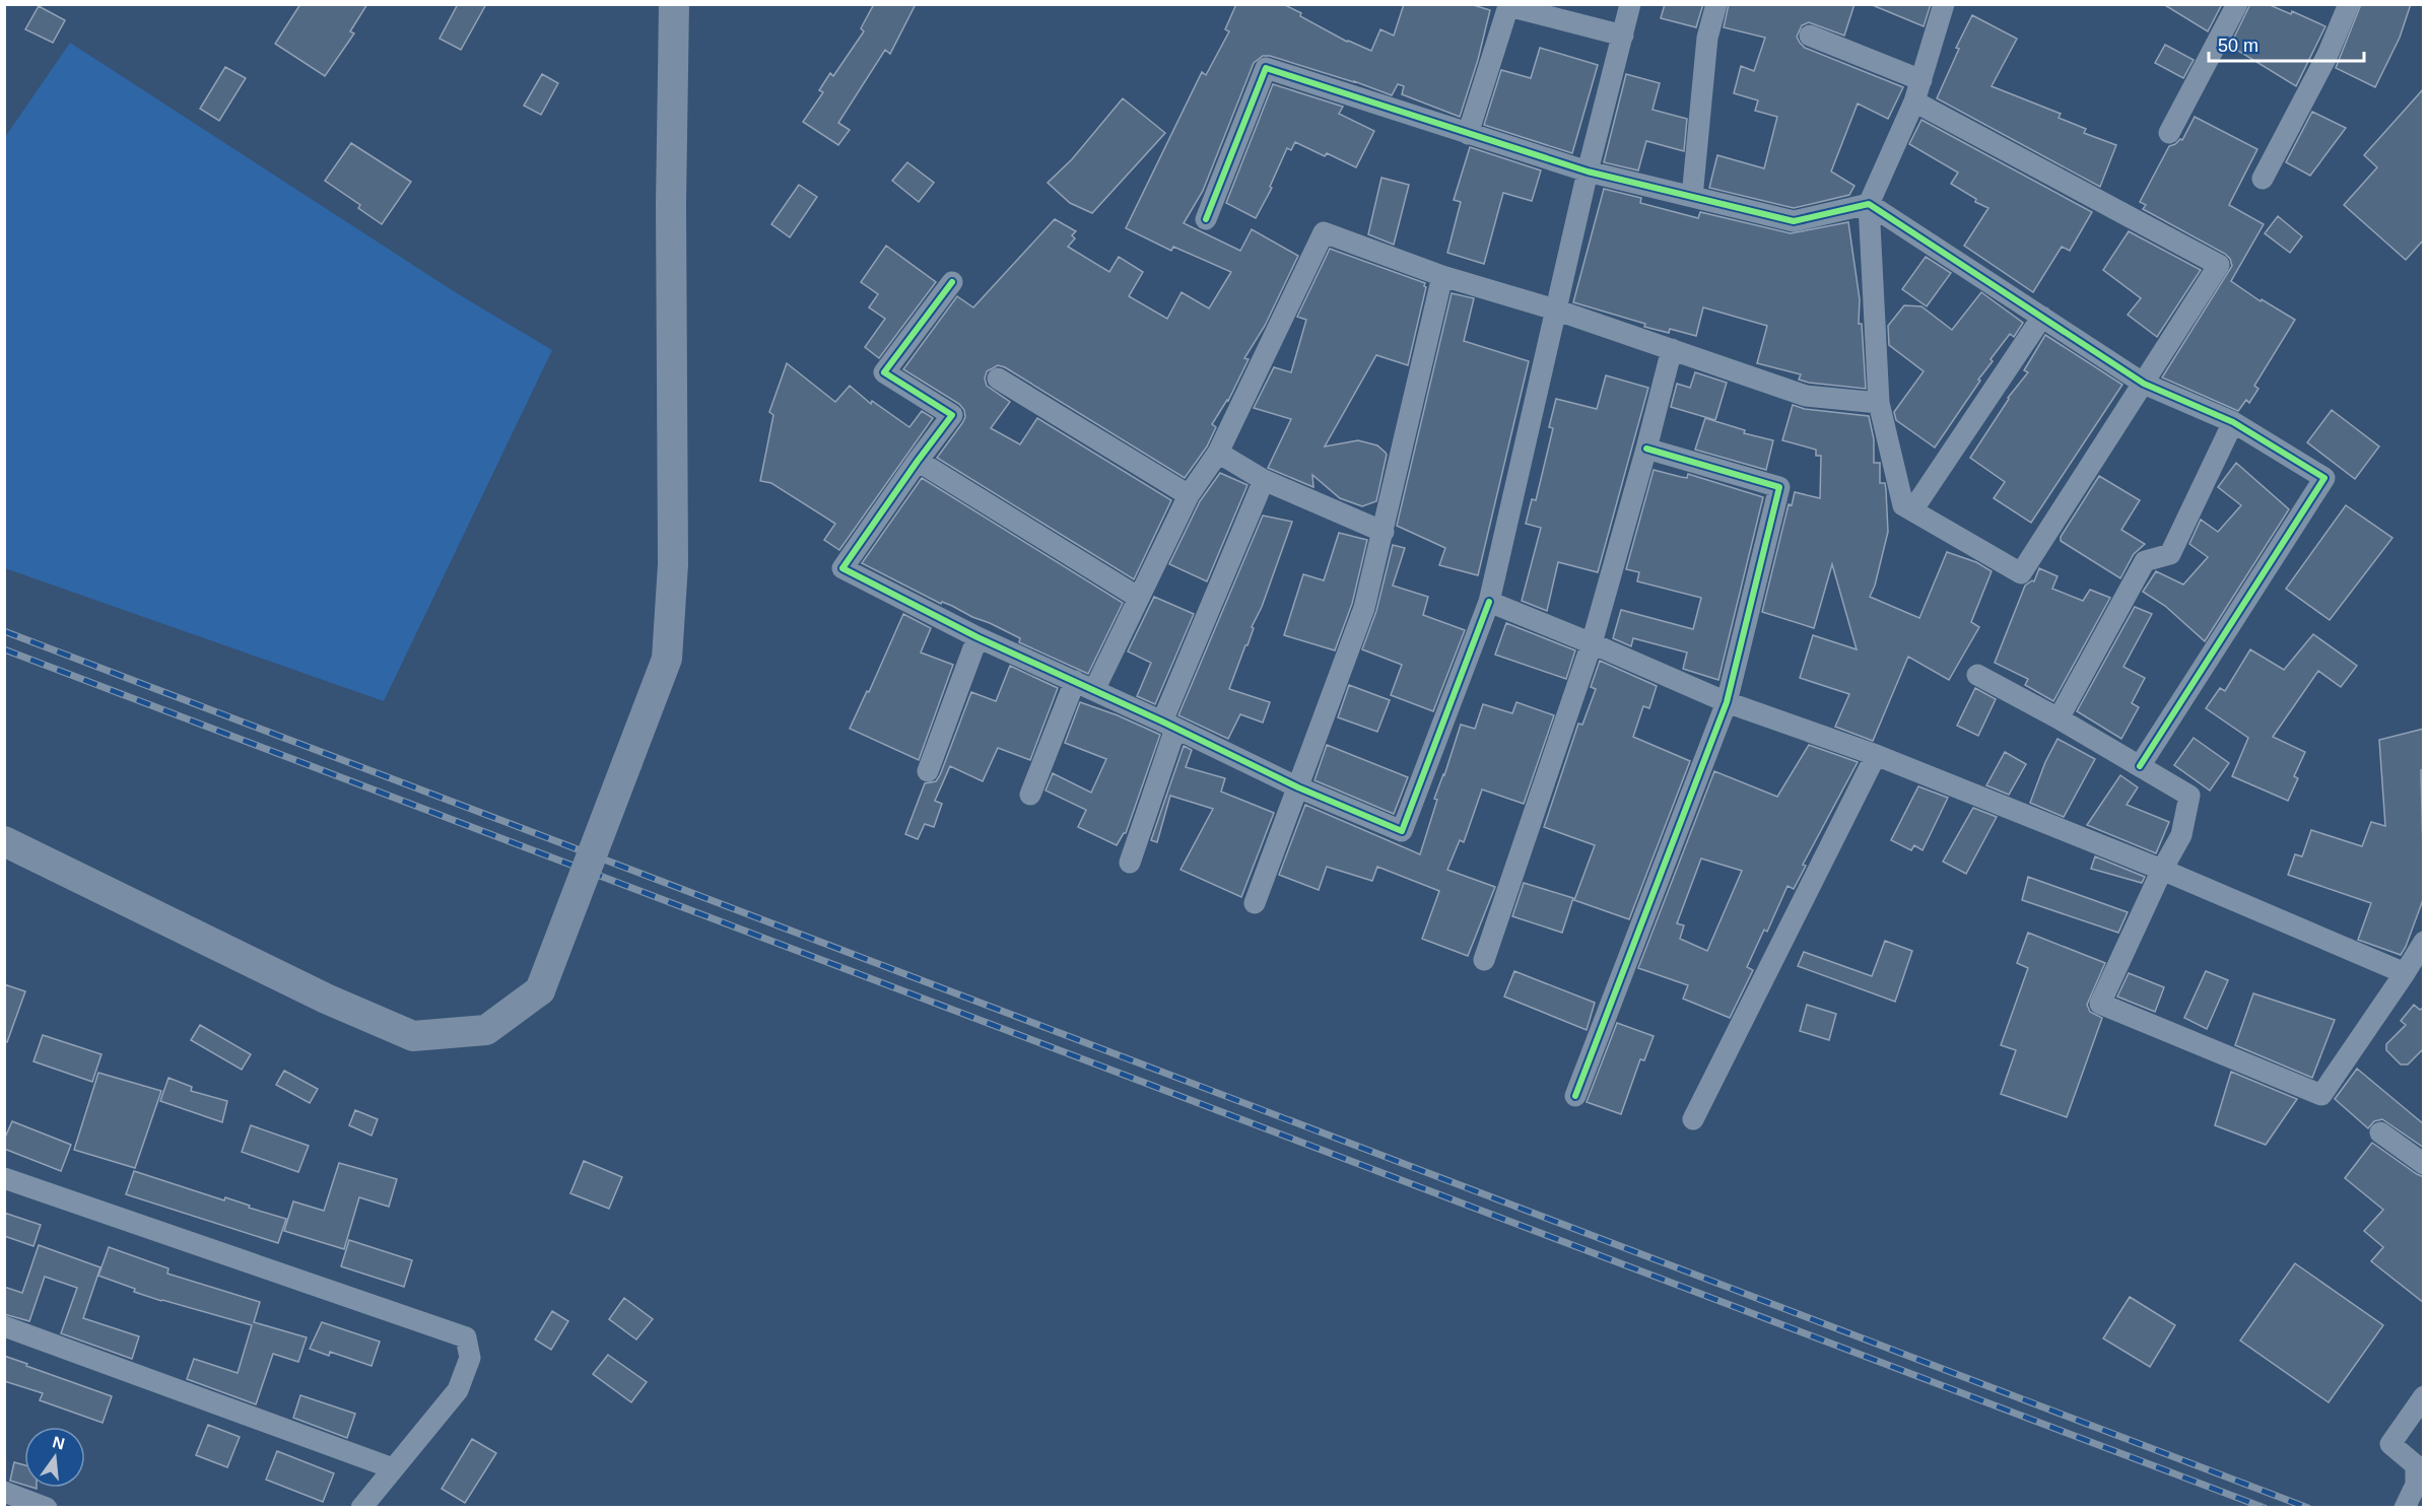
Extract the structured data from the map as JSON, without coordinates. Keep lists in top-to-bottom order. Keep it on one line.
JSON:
{"scale_bar":"50 m","north":"top"}
